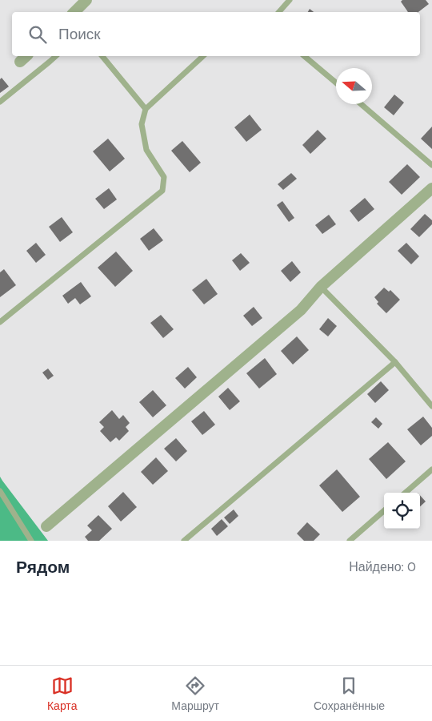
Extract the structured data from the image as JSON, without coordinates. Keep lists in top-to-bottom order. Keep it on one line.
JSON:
{"north":"left","page":{"search":"Поиск","heading":["Рядом","Найдено: 0"],"nav":["Карта","Маршрут","Сохранённые"]}}
